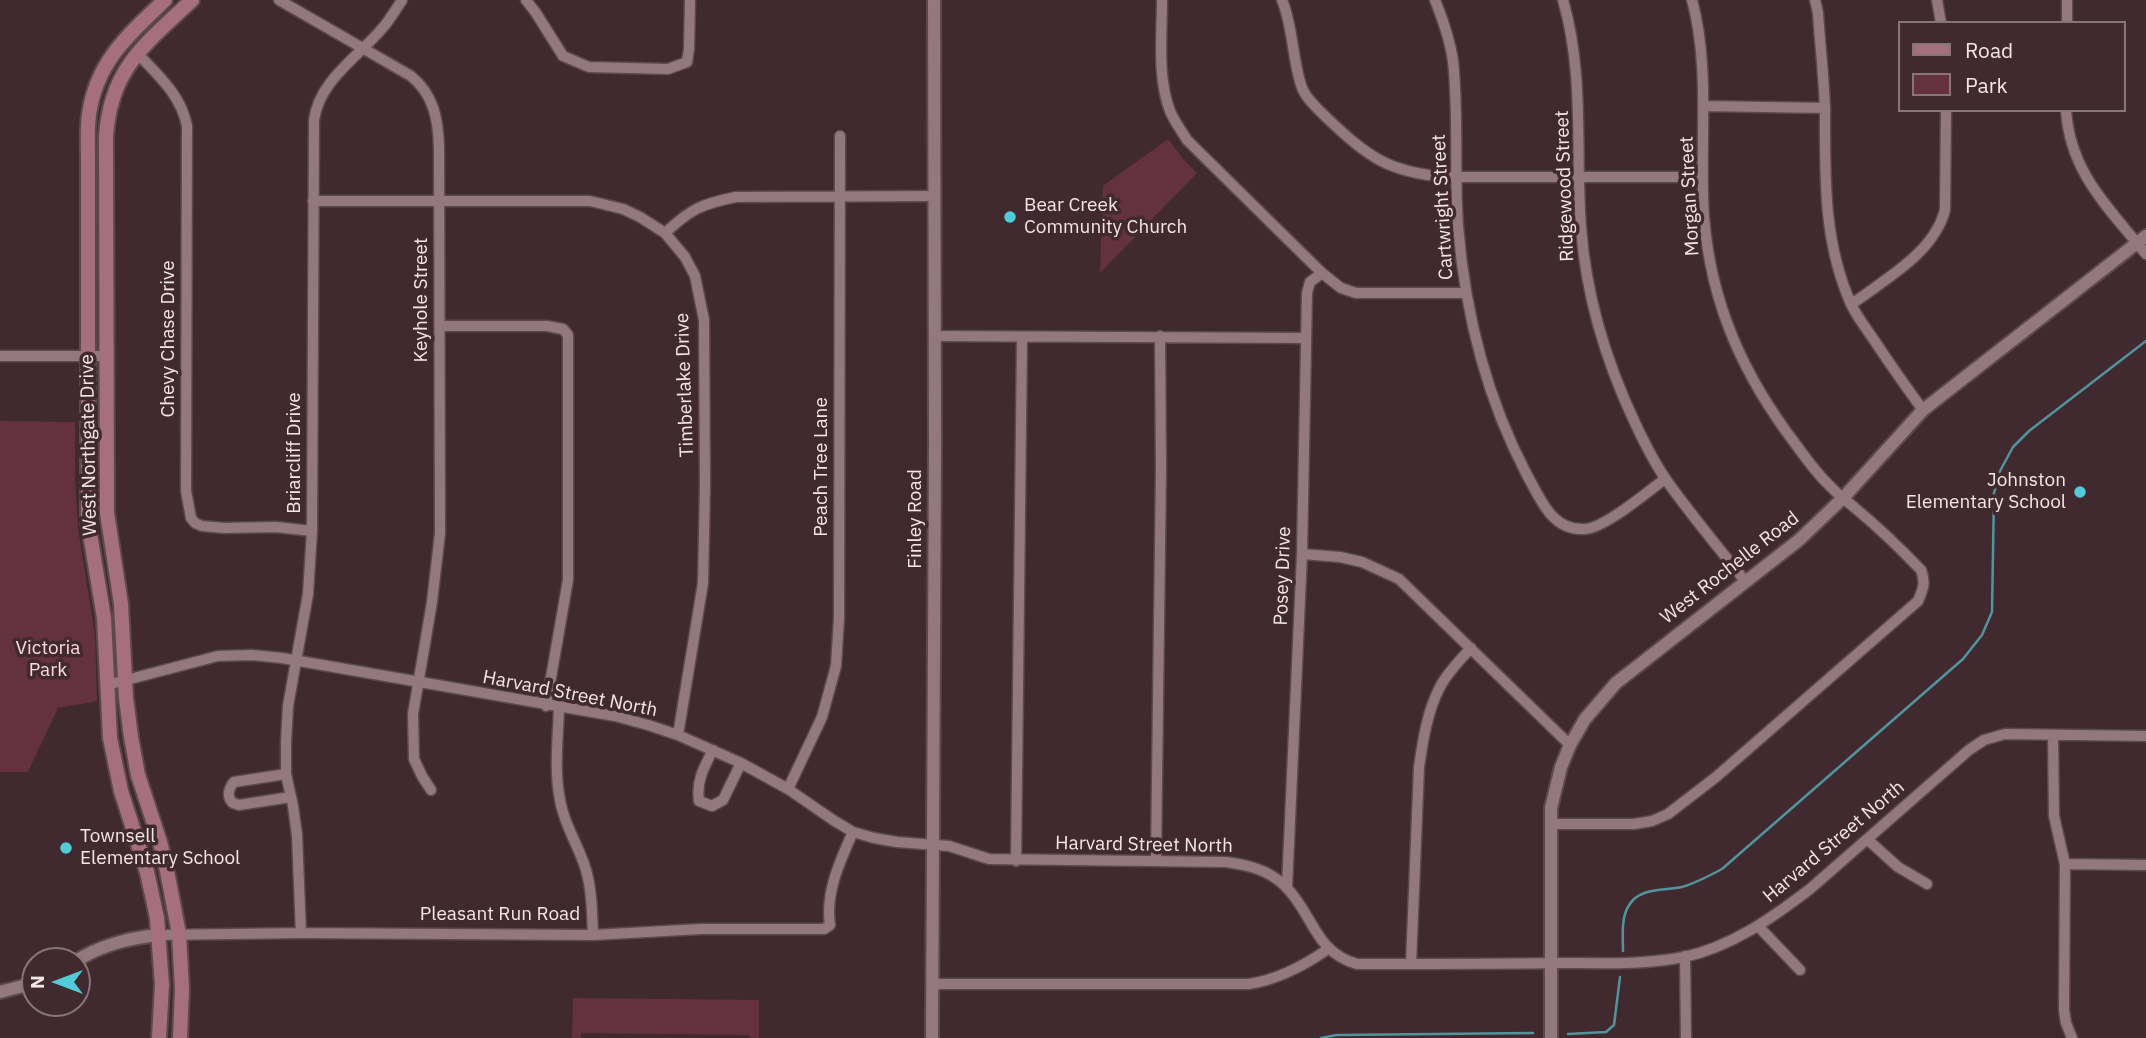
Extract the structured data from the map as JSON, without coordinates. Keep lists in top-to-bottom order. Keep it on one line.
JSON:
{"streets":{"main road":["West Northgate Drive"],"street":["Ridgewood Street","Morgan Street","Cartwright Street","Keyhole Street","Chevy Chase Drive","Timberlake Drive","Briarcliff Drive","Peach Tree Lane","Finley Road","West Rochelle Road","Posey Drive","Harvard Street North","Pleasant Run Road"]},"crossings":[["Ridgewood Street","Cartwright Street"],["Ridgewood Street","West Rochelle Road"],["Morgan Street","West Rochelle Road"],["Keyhole Street","Timberlake Drive"],["Keyhole Street","Briarcliff Drive"],["Keyhole Street","Harvard Street North"],["Chevy Chase Drive","West Northgate Drive"],["Chevy Chase Drive","Briarcliff Drive"],["Timberlake Drive","Briarcliff Drive"],["Timberlake Drive","Harvard Street North"],["West Northgate Drive","Harvard Street North"],["West Northgate Drive","Pleasant Run Road"],["Briarcliff Drive","Harvard Street North"],["Briarcliff Drive","Pleasant Run Road"],["Peach Tree Lane","Harvard Street North"],["Finley Road","Harvard Street North"],["West Rochelle Road","Harvard Street North"],["Posey Drive","Harvard Street North"],["Harvard Street North","Pleasant Run Road"]],"parks":["Victoria Park"],"places":["Bear Creek Community Church","Johnston Elementary School","Townsell Elementary School"],"legend":["Road","Park"],"north":"left"}
